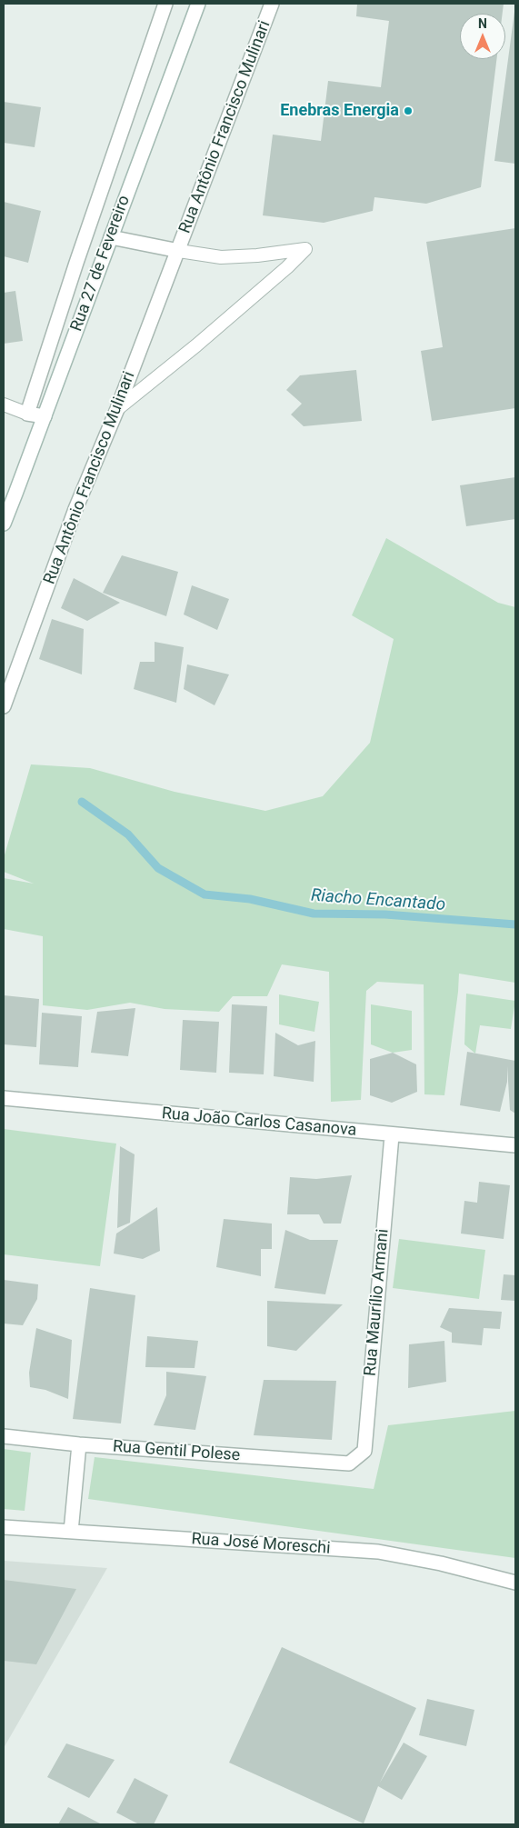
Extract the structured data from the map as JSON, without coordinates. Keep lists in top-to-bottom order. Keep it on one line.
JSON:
{"streets":{"street":["Rua Antônio Francisco Mulinari","Rua 27 de Fevereiro","Rua João Carlos Casanova","Rua Maurílio Armani","Rua Gentil Polese","Rua José Moreschi"]},"crossings":[["Rua Antônio Francisco Mulinari","Rua 27 de Fevereiro"],["Rua João Carlos Casanova","Rua Maurílio Armani"],["Rua Maurílio Armani","Rua Gentil Polese"]],"water":["Riacho Encantado"],"places":["Enebras Energia"],"north":"top"}
